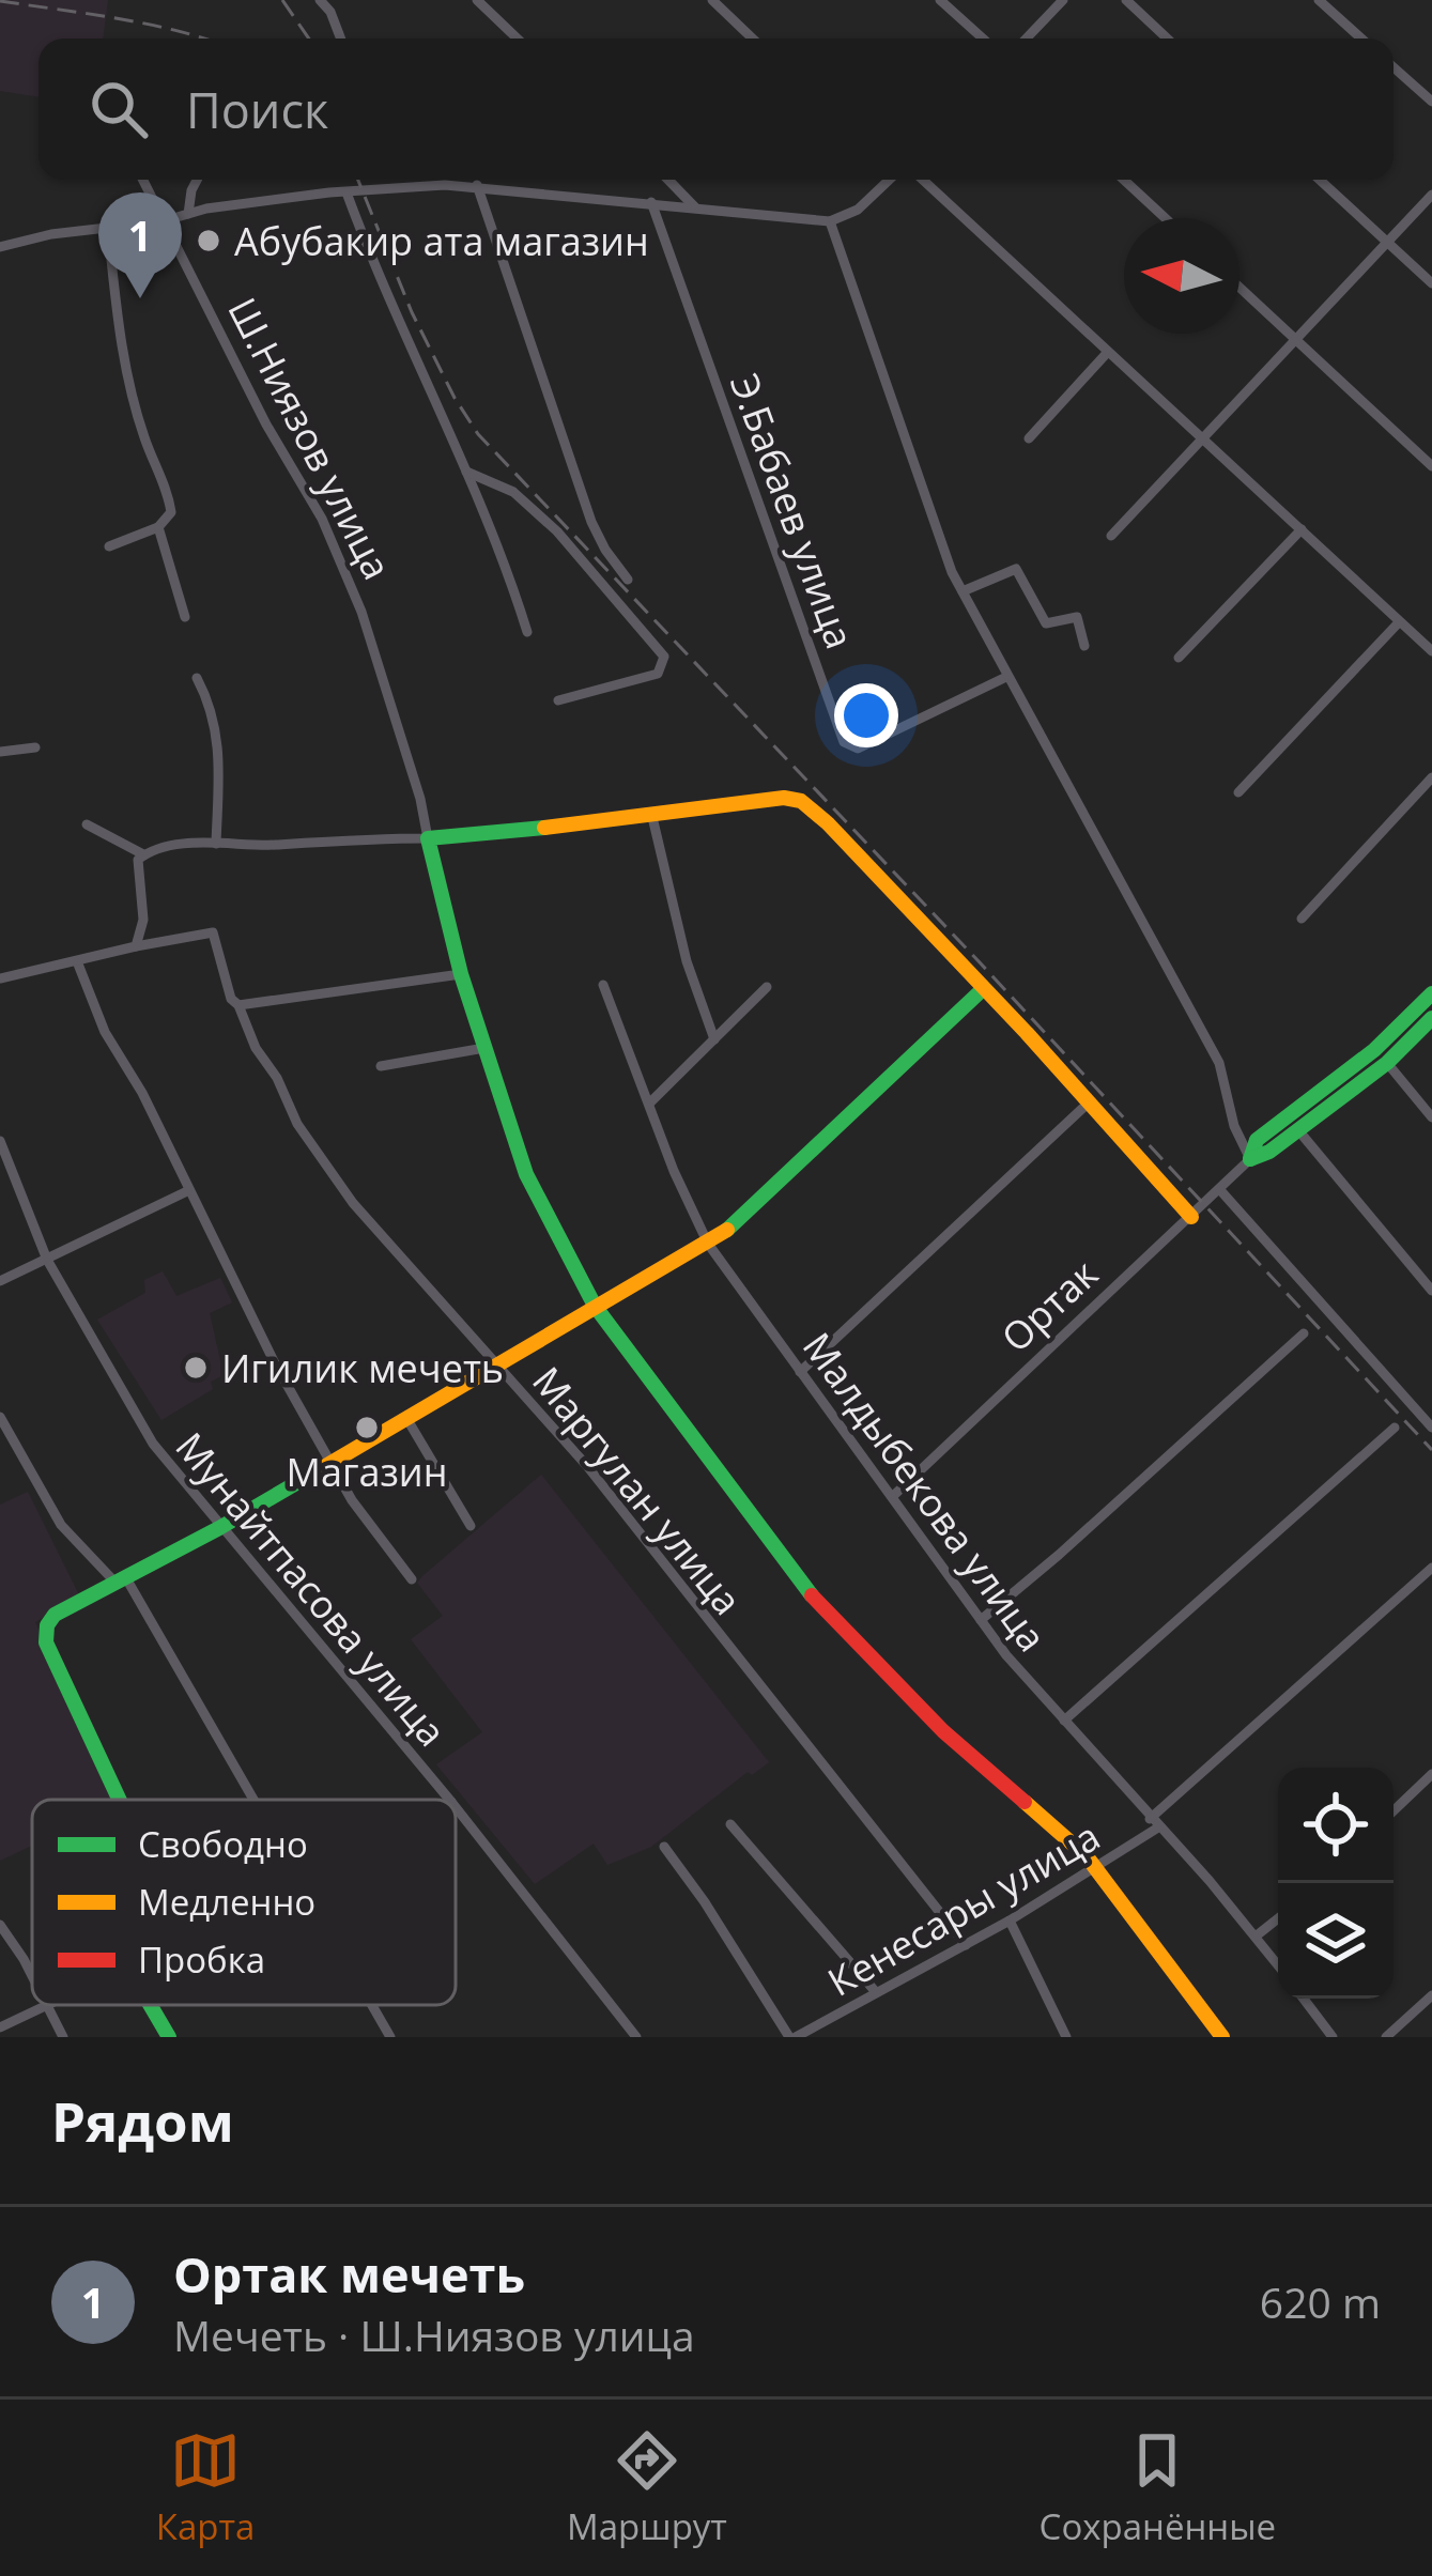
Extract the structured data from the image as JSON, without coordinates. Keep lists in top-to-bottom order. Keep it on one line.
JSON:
{"streets":{"street":["Ш.Ниязов улица","Э.Бабаев улица","Ортак","Маргулан улица","Малдыбекова улица","Мунайтпасова улица","Кенесары улица"]},"crossings":[["Ш.Ниязов улица","Кенесары улица"],["Ортак","Малдыбекова улица"],["Маргулан улица","Кенесары улица"],["Малдыбекова улица","Кенесары улица"]],"places":["Абубакир ата магазин","Игилик мечеть","Магазин"],"legend":["Свободно","Медленно","Пробка"],"north":"left","page":{"search":"Поиск","pins":"1","heading":"Рядом","list":[{"mark":"1","name":"Ортак мечеть","note":"Мечеть · Ш.Ниязов улица","value":"620 m"}],"nav":["Карта","Маршрут","Сохранённые"]}}
